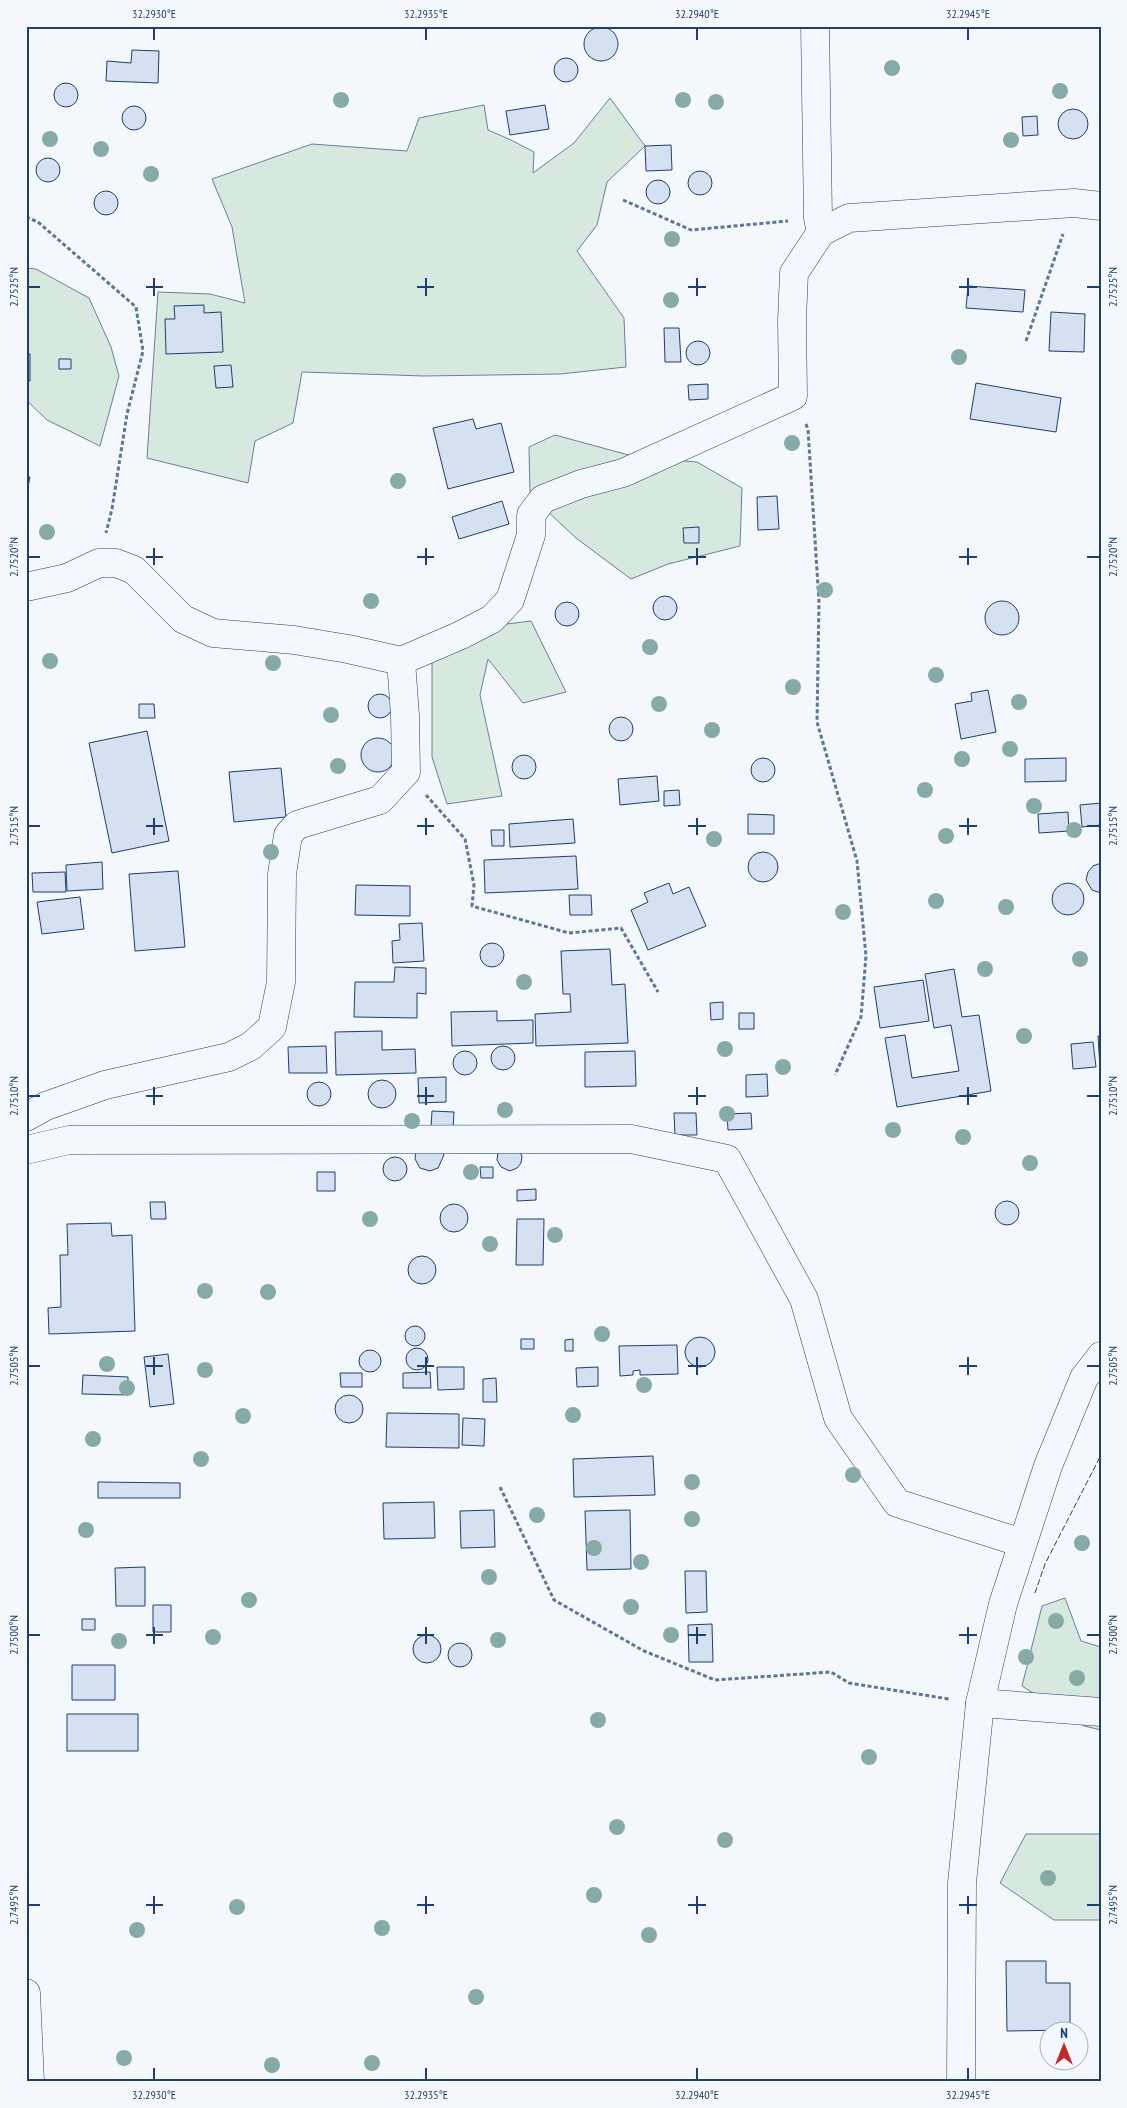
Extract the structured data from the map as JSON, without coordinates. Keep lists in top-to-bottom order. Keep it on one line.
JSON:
{"north":"top","coordinates":["32.2930°E","32.2935°E","32.2940°E","32.2945°E","2.7525°N","2.7520°N","2.7515°N","2.7510°N","2.7505°N","2.7500°N","2.7495°N"]}
